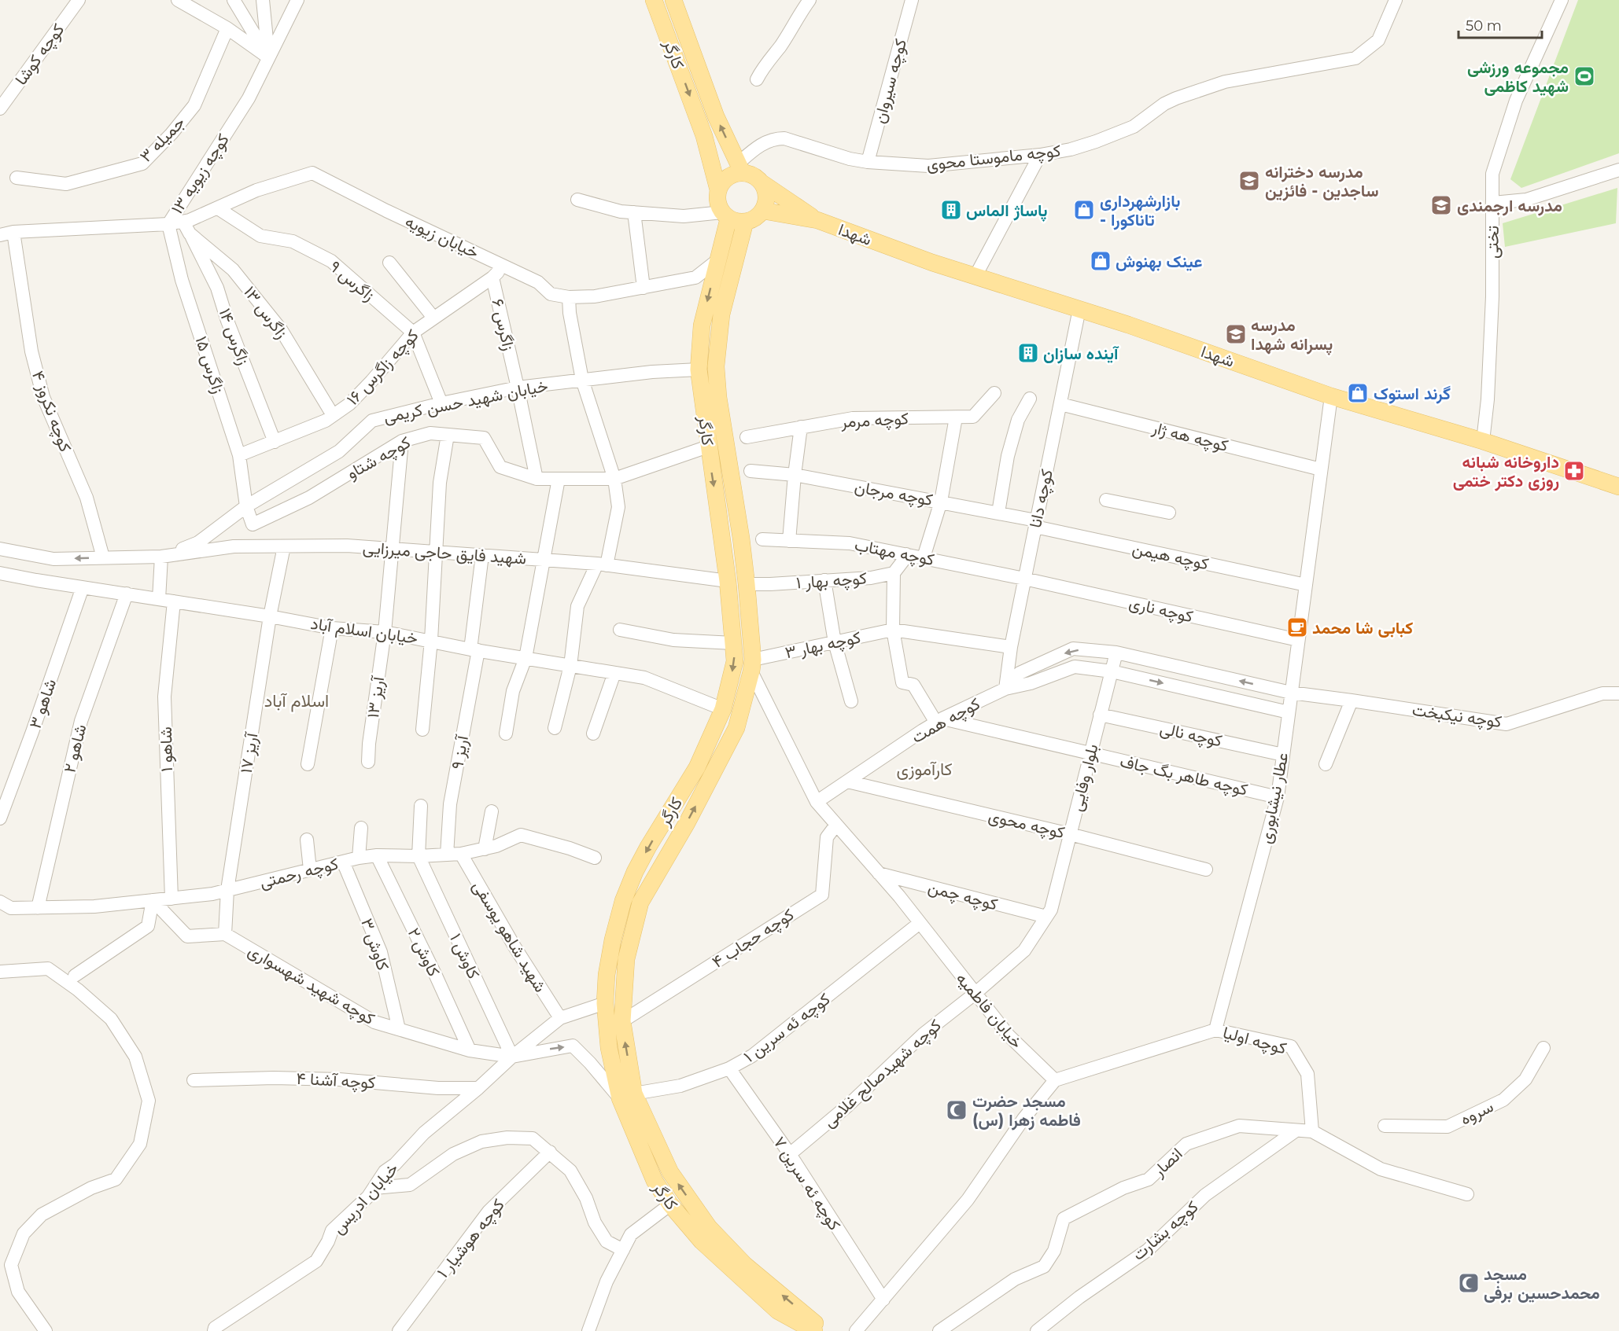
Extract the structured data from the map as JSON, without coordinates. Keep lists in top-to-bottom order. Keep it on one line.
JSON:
{"streets":{"main road":["کارگر","شهدا"],"street":["کوچه کوشا","کوچه سیروان","جمیله ۳","کوچه ماموستا محوی","کوچه زیویه ۱۳","خیابان زیویه","تختی","زاگرس ۹","زاگرس ۱۳","زاگرس ۶","زاگرس ۱۴","زاگرس ۱۵","کوچه زاگرس ۱۶","خیابان شهید حسن کریمی","کوچه نکروز ۴","کوچه مرمر","کوچه هه ژار","کوچه شتاو","کوچه مرجان","کوچه دانا","کوچه مهتاب","شهید فایق حاجی میرزایی","کوچه هیمن","کوچه بهار ۱","کوچه ناری","خیابان اسلام آباد","کوچه بهار ۳","آریز ۱۳","شاهو ۳","کوچه نیکبخت","کوچه همت","کوچه نالی","شاهو ۲","شاهو ۱","آریز ۹","آریز ۱۷","کوچه طاهر بگ جاف","بلوار وفایی","عطار نیشابوری","کوچه محوی","کوچه رحمتی","کوچه چمن","شهید شاهو یوسفی","کوچه حجاب ۴","کاوش ۳","کاوش ۲","کاوش ۱","کوچه شهید شهسواری","خیابان فاطمیه","کوچه ئه سرین ۱","کوچه اولیا","کوچه شهیدصالح غلامی","کوچه آشنا ۴","سروه","انصار","کوچه ئه سرین ۷","خیابان ادریس","کوچه بشارت","کوچه هوشیار ۱"]},"crossings":[["کارگر","کوچه ماموستا محوی"],["کارگر","خیابان زیویه"],["کارگر","خیابان شهید حسن کریمی"],["کارگر","کوچه شتاو"],["کارگر","شهید فایق حاجی میرزایی"],["کارگر","کوچه بهار ۱"],["کارگر","خیابان اسلام آباد"],["کارگر","کوچه بهار ۳"],["کارگر","کوچه حجاب ۴"],["کارگر","خیابان فاطمیه"],["کارگر","کوچه ئه سرین ۱"],["کوچه سیروان","کوچه ماموستا محوی"],["کوچه زیویه ۱۳","خیابان زیویه"],["کوچه زیویه ۱۳","زاگرس ۱۵"],["کوچه زیویه ۱۳","کوچه نکروز ۴"],["شهدا","تختی"],["شهدا","کوچه دانا"],["شهدا","عطار نیشابوری"],["خیابان زیویه","زاگرس ۹"],["خیابان زیویه","زاگرس ۱۳"],["خیابان زیویه","زاگرس ۶"],["خیابان زیویه","زاگرس ۱۵"],["زاگرس ۹","کوچه زاگرس ۱۶"],["زاگرس ۹","خیابان شهید حسن کریمی"],["زاگرس ۱۳","زاگرس ۱۴"],["زاگرس ۱۳","کوچه زاگرس ۱۶"],["زاگرس ۶","کوچه زاگرس ۱۶"],["زاگرس ۶","خیابان شهید حسن کریمی"],["زاگرس ۶","کوچه شتاو"],["زاگرس ۱۴","کوچه زاگرس ۱۶"],["زاگرس ۱۵","کوچه زاگرس ۱۶"],["زاگرس ۱۵","خیابان شهید حسن کریمی"],["زاگرس ۱۵","کوچه شتاو"],["خیابان شهید حسن کریمی","کوچه شتاو"],["خیابان شهید حسن کریمی","شهید فایق حاجی میرزایی"],["کوچه هه ژار","کوچه دانا"],["کوچه هه ژار","عطار نیشابوری"],["کوچه شتاو","آریز ۱۳"],["کوچه مرجان","کوچه دانا"],["کوچه مرجان","کوچه هیمن"],["کوچه دانا","کوچه مهتاب"],["کوچه دانا","کوچه هیمن"],["کوچه دانا","کوچه ناری"],["کوچه دانا","کوچه همت"],["کوچه مهتاب","کوچه ناری"],["شهید فایق حاجی میرزایی","آریز ۱۳"],["شهید فایق حاجی میرزایی","آریز ۹"],["شهید فایق حاجی میرزایی","آریز ۱۷"],["کوچه هیمن","عطار نیشابوری"],["کوچه ناری","عطار نیشابوری"],["خیابان اسلام آباد","آریز ۱۳"],["خیابان اسلام آباد","شاهو ۳"],["خیابان اسلام آباد","شاهو ۲"],["خیابان اسلام آباد","شاهو ۱"],["خیابان اسلام آباد","آریز ۹"],["خیابان اسلام آباد","آریز ۱۷"],["کوچه بهار ۳","خیابان فاطمیه"],["کوچه نیکبخت","عطار نیشابوری"],["کوچه همت","کوچه طاهر بگ جاف"],["کوچه همت","بلوار وفایی"],["کوچه همت","کوچه محوی"],["کوچه همت","خیابان فاطمیه"],["کوچه نالی","بلوار وفایی"],["کوچه نالی","عطار نیشابوری"],["شاهو ۲","کوچه رحمتی"],["شاهو ۱","کوچه رحمتی"],["آریز ۹","کوچه رحمتی"],["آریز ۱۷","کوچه رحمتی"],["آریز ۱۷","کوچه شهید شهسواری"],["کوچه طاهر بگ جاف","بلوار وفایی"],["کوچه طاهر بگ جاف","عطار نیشابوری"],["بلوار وفایی","کوچه محوی"],["بلوار وفایی","کوچه چمن"],["بلوار وفایی","خیابان فاطمیه"],["بلوار وفایی","کوچه شهیدصالح غلامی"],["عطار نیشابوری","کوچه اولیا"],["کوچه رحمتی","شهید شاهو یوسفی"],["کوچه رحمتی","کاوش ۳"],["کوچه رحمتی","کاوش ۲"],["کوچه رحمتی","کاوش ۱"],["کوچه چمن","خیابان فاطمیه"],["شهید شاهو یوسفی","خیابان ادریس"],["کوچه حجاب ۴","خیابان فاطمیه"],["کاوش ۳","کوچه شهید شهسواری"],["کاوش ۲","کوچه شهید شهسواری"],["کاوش ۱","کوچه شهید شهسواری"],["کاوش ۱","خیابان ادریس"],["کوچه شهید شهسواری","خیابان ادریس"],["خیابان فاطمیه","کوچه ئه سرین ۱"],["خیابان فاطمیه","کوچه شهیدصالح غلامی"],["کوچه ئه سرین ۱","کوچه ئه سرین ۷"],["کوچه اولیا","انصار"],["کوچه شهیدصالح غلامی","کوچه ئه سرین ۷"],["کوچه آشنا ۴","خیابان ادریس"],["انصار","کوچه بشارت"]],"districts":["اسلام آباد","کارآموزی"],"places":{"sports":["مجموعه ورزشی شهید کاظمی"],"school or university":["مدرسه دخترانه ساجدین - فائزین","مدرسه ارجمندی","مدرسه پسرانه شهدا"],"building":["پاساژ الماس","آینده سازان"],"shop":["بازارشهرداری - تاناکورا","عینک بهنوش","گرند استوک"],"pharmacy":["داروخانه شبانه روزی دکتر ختمی"],"cafe":["کبابی شا محمد"],"mosque":["مسجد حضرت فاطمه زهرا (س)","مسجد محمدحسین برفی"]},"scale_bar":"50 m"}
